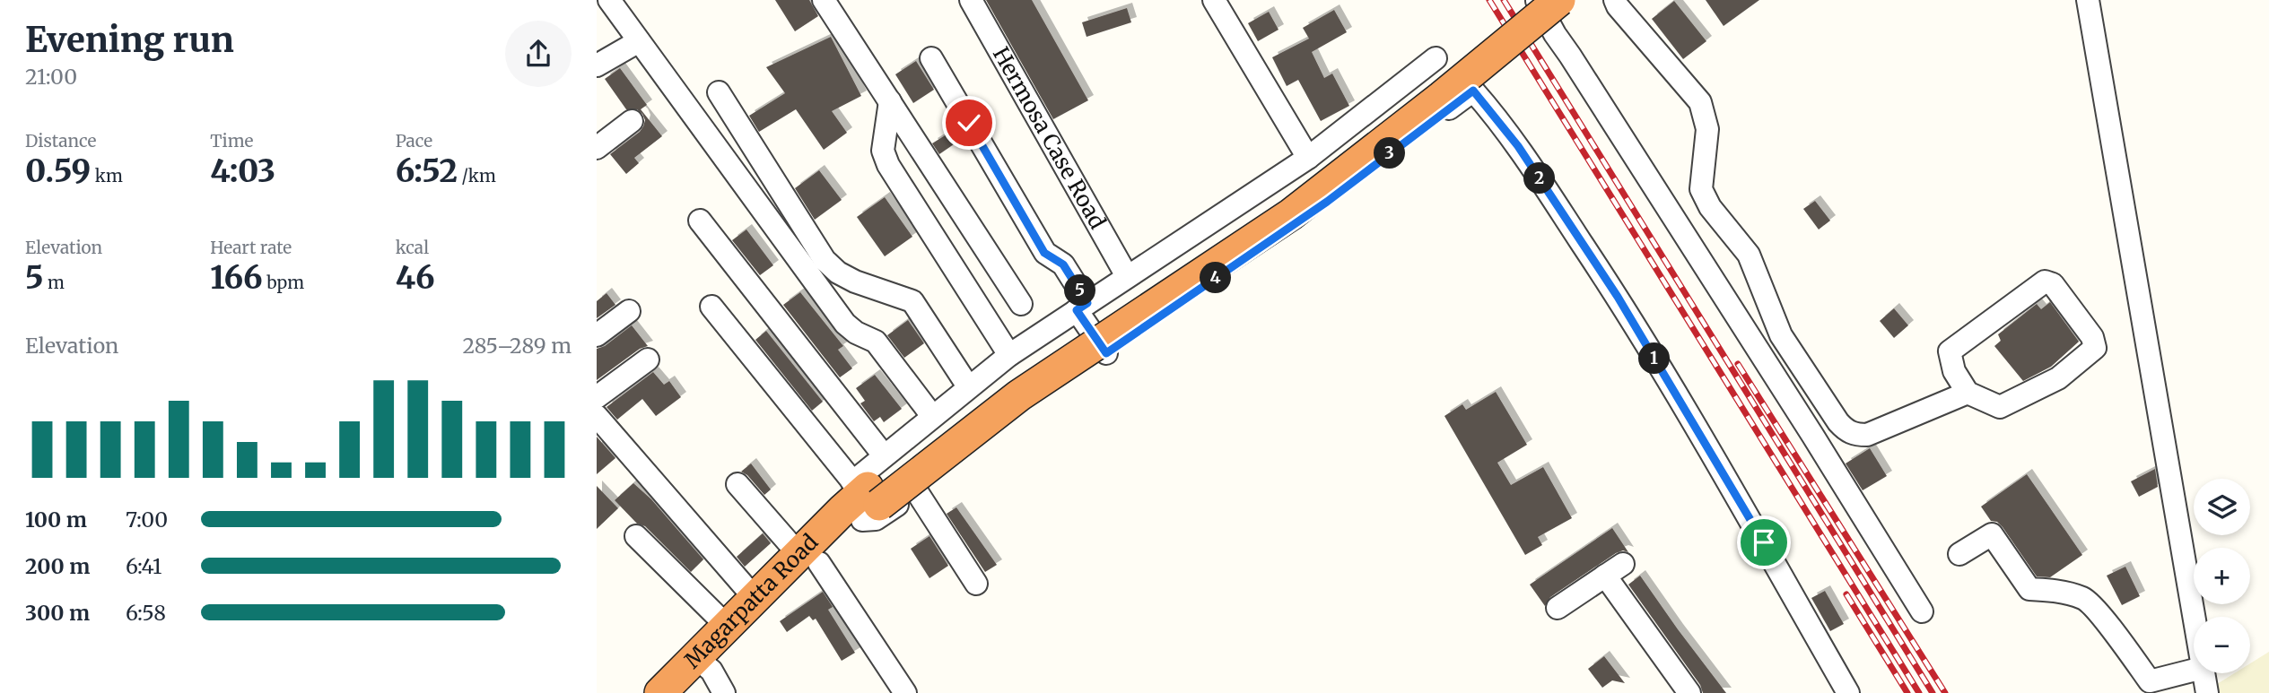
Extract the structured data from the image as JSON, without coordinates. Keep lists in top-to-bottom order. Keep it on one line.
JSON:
{"streets":{"highway":["Magarpatta Road"],"street":["Hermosa Case Road"]},"page":{"heading":["Evening run","21:00"],"stats":[["Distance","0.59 km"],["Time","4:03"],["Pace","6:52 /km"],["Elevation","5 m"],["Heart rate","166 bpm"],["kcal","46"]],"pins":["3","2","4","5","1"],"chart":["Elevation","285–289 m"],"map_buttons":["+","−"],"list":[{"name":"100 m","note":"7:00"},{"name":"200 m","note":"6:41"},{"name":"300 m","note":"6:58"}]}}
